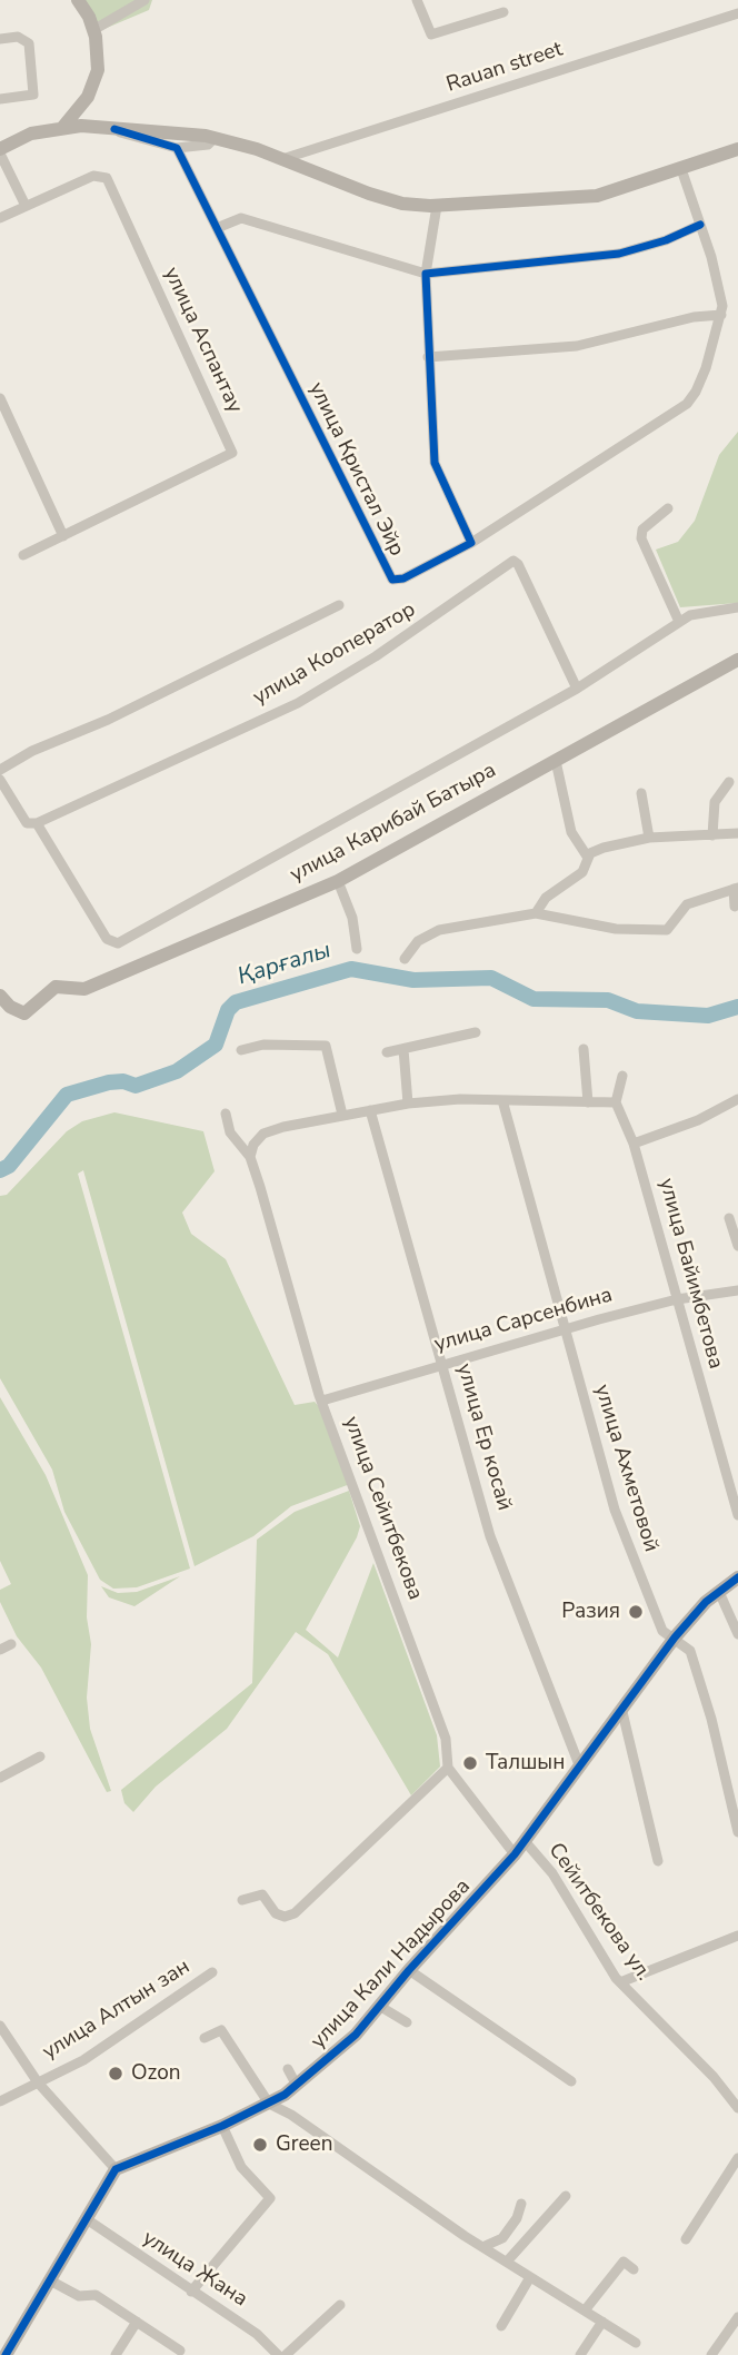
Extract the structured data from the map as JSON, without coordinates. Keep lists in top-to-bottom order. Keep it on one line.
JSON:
{"streets":{"street":["Rauan street","улица Аспантау","улица Кристал Эйр","улица Кооператор","улица Карибай Батыра","улица Байимбетова","улица Сарсенбина","улица Ер косай","улица Ахметовой","улица Сейитбекова","Сейитбекова ул.","улица Кали Надырова","улица Алтын зан","улица Жана"]},"crossings":[["улица Байимбетова","улица Сарсенбина"],["улица Сарсенбина","улица Ер косай"],["улица Сарсенбина","улица Ахметовой"],["улица Сарсенбина","улица Сейитбекова"],["улица Ер косай","улица Кали Надырова"],["улица Ахметовой","улица Кали Надырова"],["улица Сейитбекова","улица Кали Надырова"],["Сейитбекова ул.","улица Кали Надырова"]],"water":["Қарғалы"],"places":["Разия","Талшын","Ozon","Green"]}
